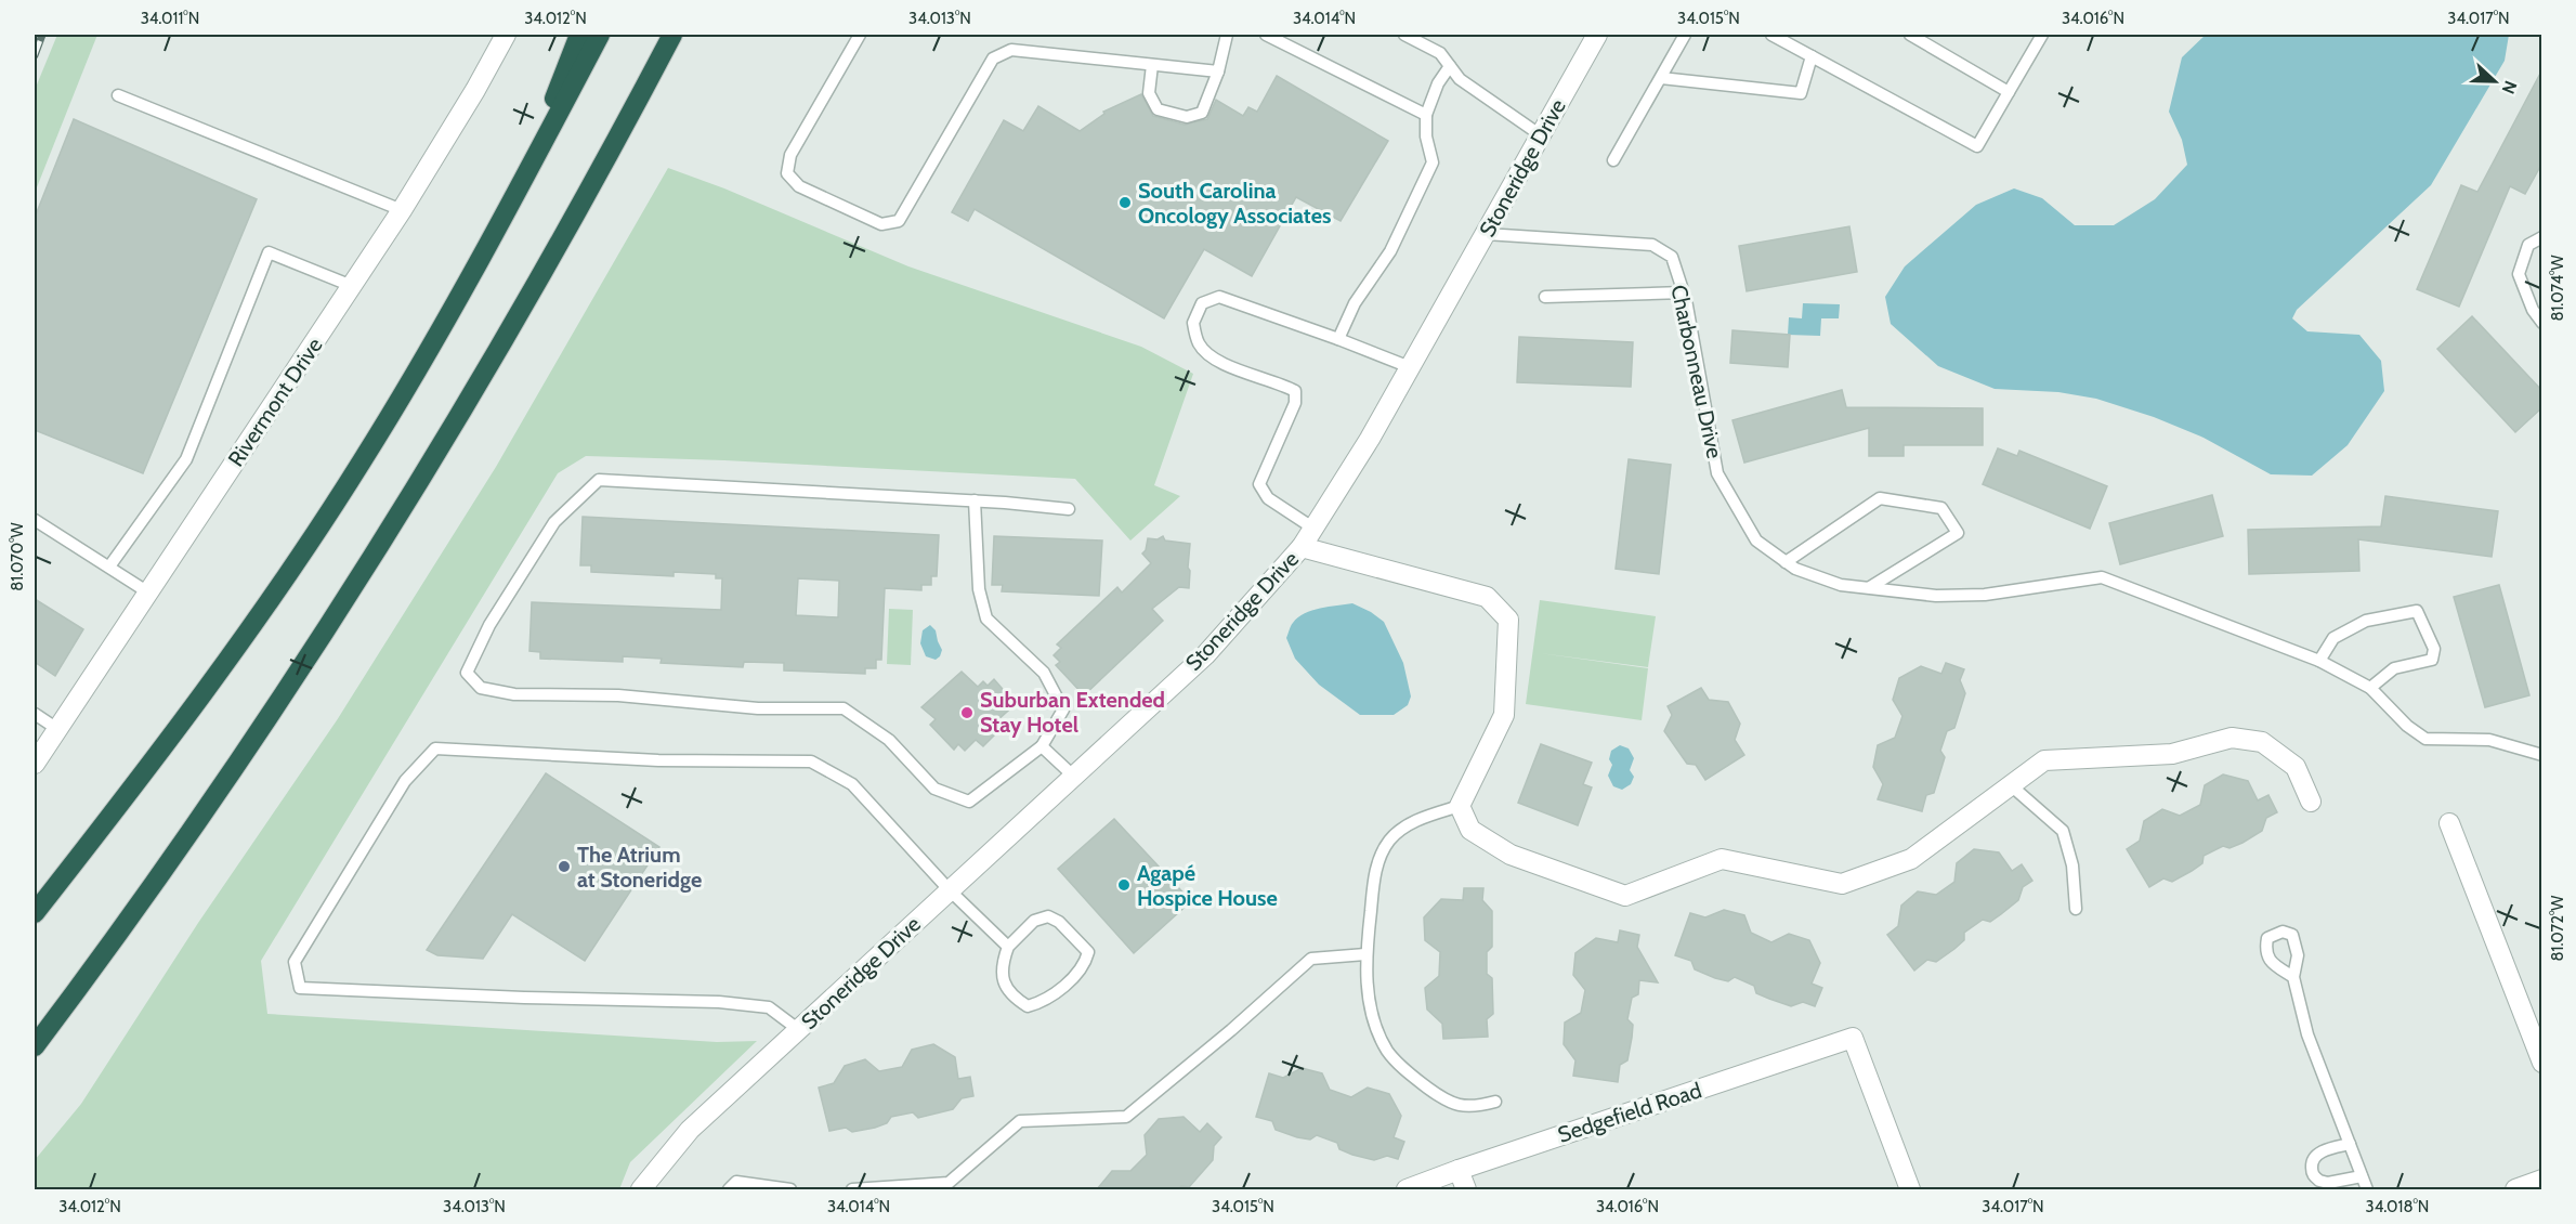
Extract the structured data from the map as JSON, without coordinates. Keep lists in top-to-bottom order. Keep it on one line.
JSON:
{"streets":{"street":["Stoneridge Drive","Rivermont Drive","Sedgefield Road"],"lane":["Charbonneau Drive"]},"crossings":[["Stoneridge Drive","Charbonneau Drive"]],"places":["South Carolina Oncology Associates","Suburban Extended Stay Hotel","The Atrium at Stoneridge","Agapé Hospice House"],"north":"right","coordinates":["34.011°N","34.012°N","34.013°N","34.014°N","34.015°N","34.016°N","34.017°N","81.074°W","81.070°W","81.072°W","34.018°N"]}
